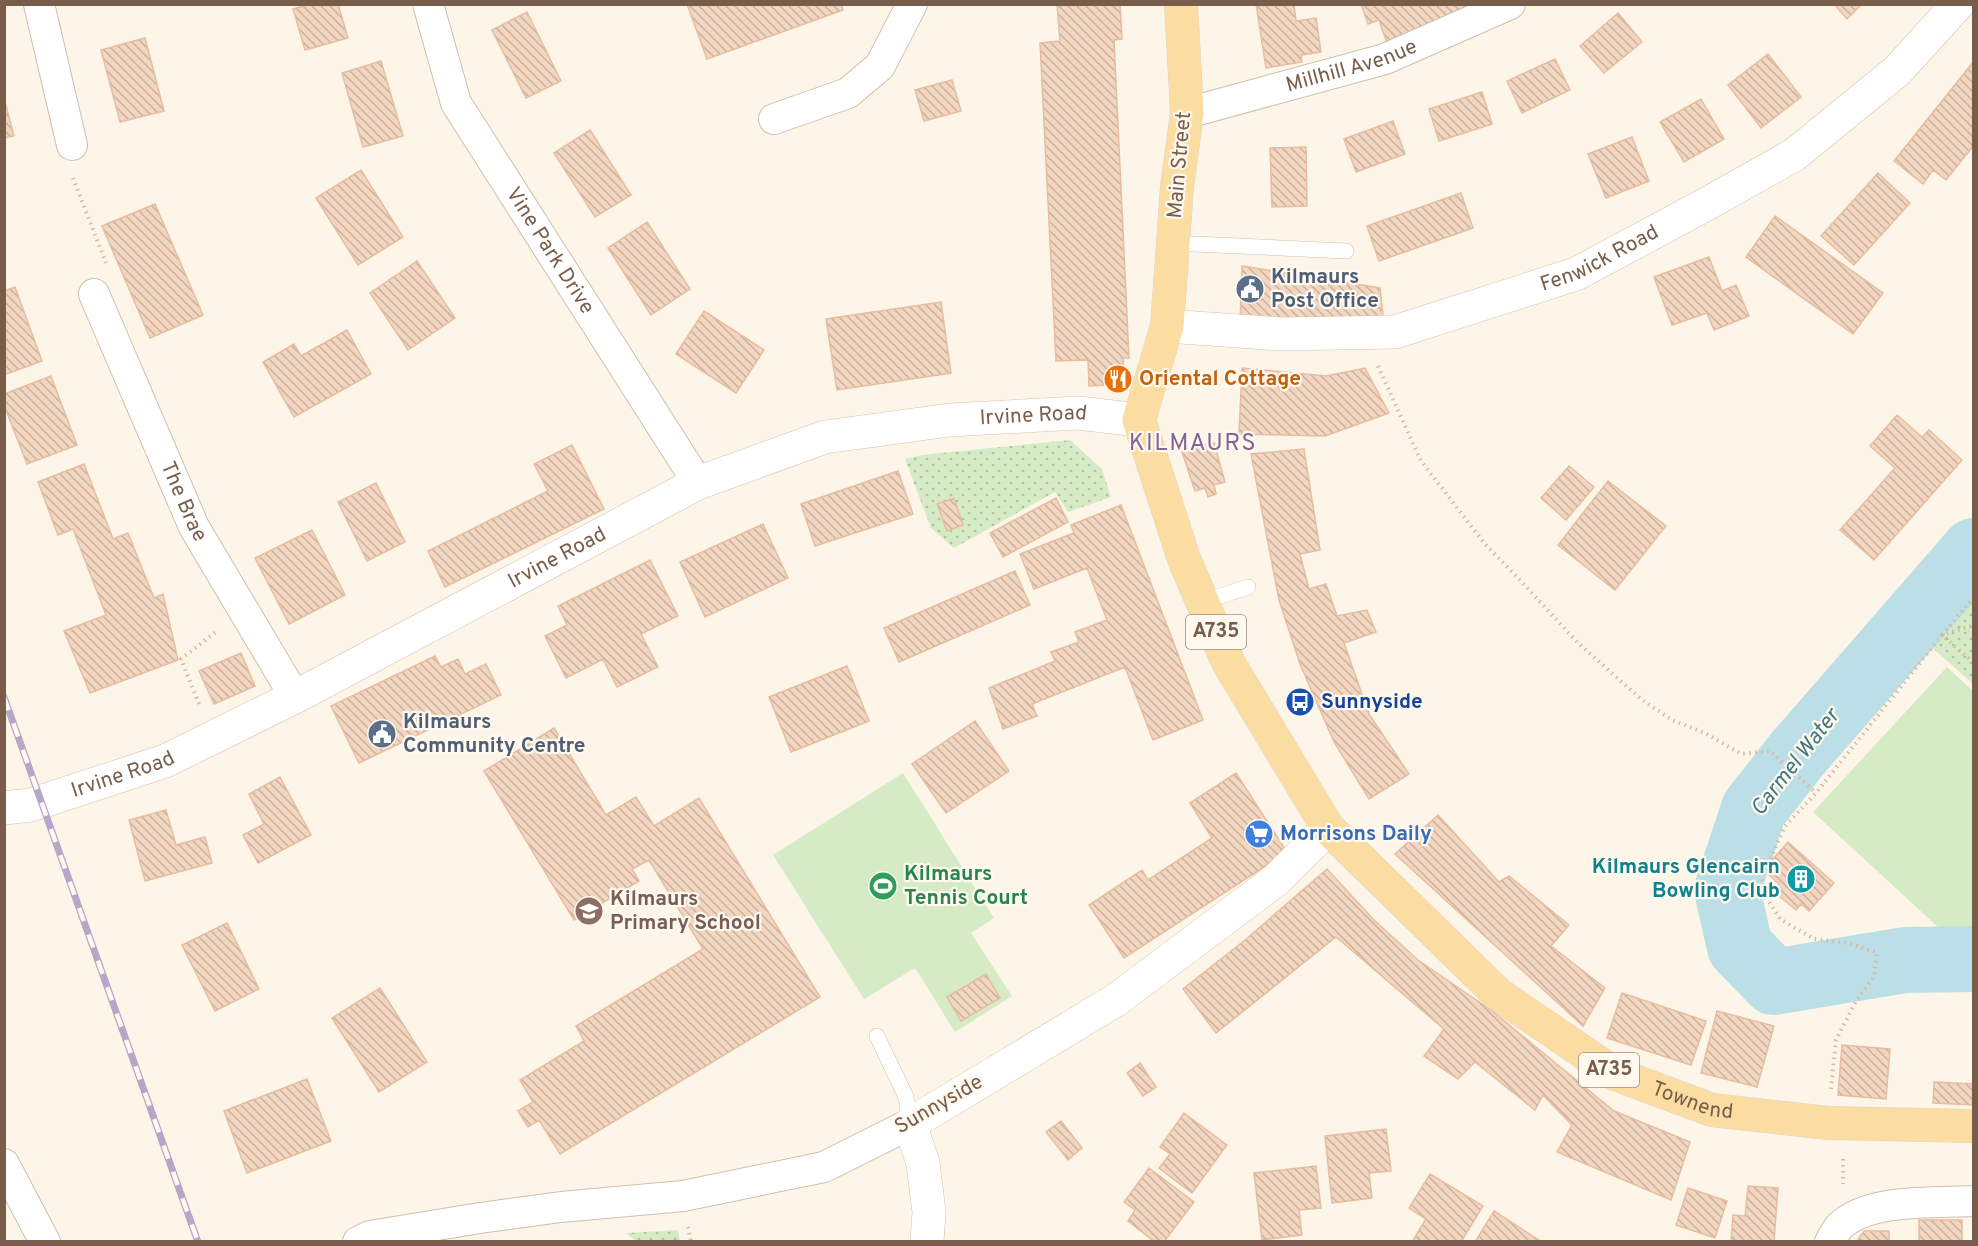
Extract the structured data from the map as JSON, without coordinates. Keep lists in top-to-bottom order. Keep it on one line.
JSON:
{"streets":{"main road":["Main Street","Fenwick Road","Irvine Road","A735","Townend","Sunnyside"],"street":["Millhill Avenue","Vine Park Drive","The Brae"]},"crossings":[["Millhill Avenue","Main Street"],["Main Street","Fenwick Road"],["Main Street","Irvine Road"],["Main Street","A735"],["Vine Park Drive","Irvine Road"],["Irvine Road","The Brae"],["Irvine Road","A735"],["A735","Townend"],["A735","Sunnyside"],["Townend","Sunnyside"]],"districts":["KILMAURS"],"water":["Carmel Water"],"places":{"public building":["Kilmaurs Post Office","Kilmaurs Community Centre"],"restaurant":["Oriental Cottage"],"bus stop":["Sunnyside"],"supermarket":["Morrisons Daily"],"building":["Kilmaurs Glencairn Bowling Club"],"sports":["Kilmaurs Tennis Court"],"school or university":["Kilmaurs Primary School"]}}
